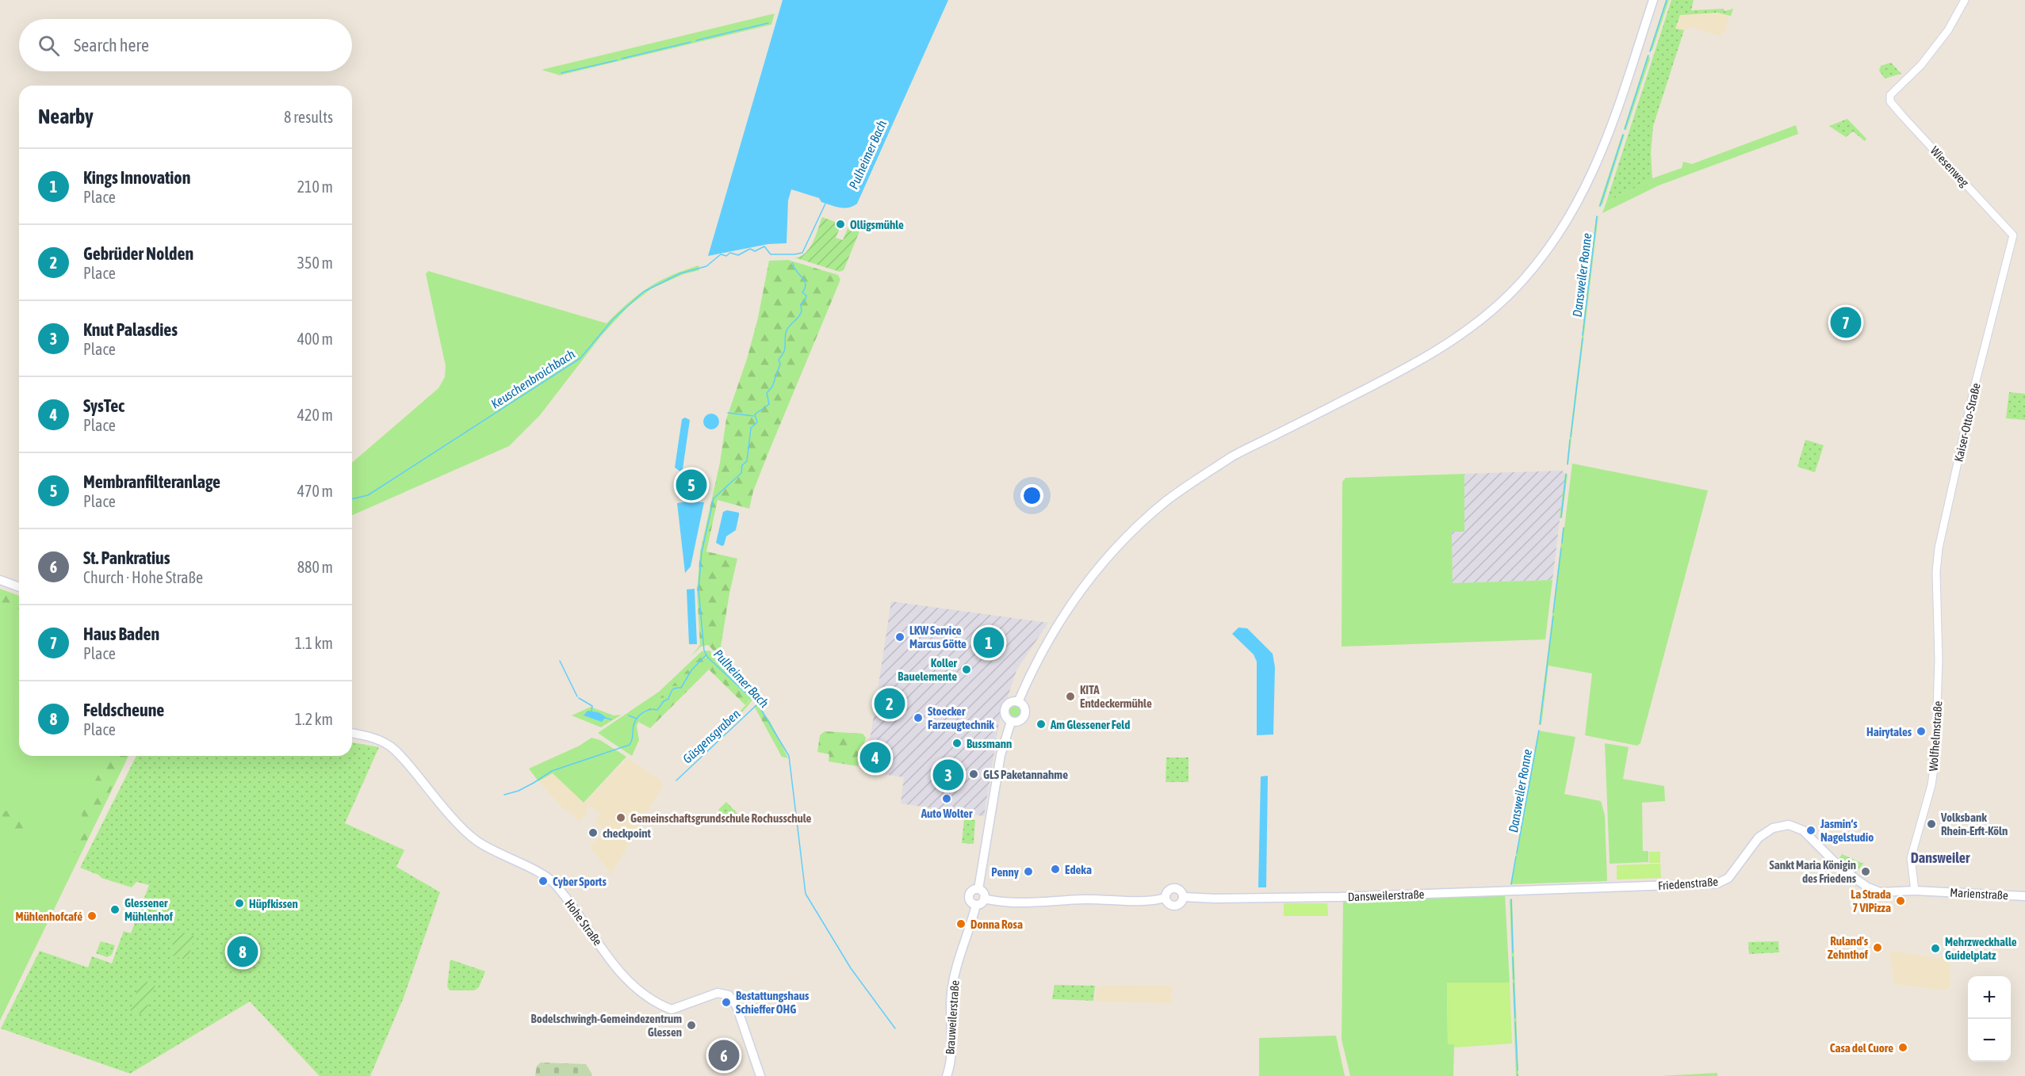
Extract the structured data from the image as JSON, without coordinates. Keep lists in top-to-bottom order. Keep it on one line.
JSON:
{"streets":{"main road":["Friedenstraße","Marienstraße","Dansweilerstraße","Hohe Straße","Brauweilerstraße"],"street":["Wiesenweg","Kaiser-Otto-Straße","Wolfhelmstraße"]},"crossings":[["Wiesenweg","Kaiser-Otto-Straße"],["Kaiser-Otto-Straße","Wolfhelmstraße"],["Wolfhelmstraße","Marienstraße"],["Friedenstraße","Marienstraße"],["Friedenstraße","Dansweilerstraße"],["Dansweilerstraße","Brauweilerstraße"]],"districts":["Dansweiler"],"water":["Pulheimer Bach","Dansweiler Ronne","Keuschenbroichbach","Güsgensgraben"],"places":["Olligsmühle","LKW Service Marcus Götte","Koller Bauelemente","KITA Entdeckermühle","Stoecker Farzeugtechnik","Am Glessener Feld","Hairytales","Bussmann","GLS Paketannahme","Auto Wolter","Gemeinschaftsgrundschule Rochusschule","Volksbank Rhein-Erft-Köln","Jasmin‘s Nagelstudio","checkpoint","Edeka","Penny","Sankt Maria Königin des Friedens","Cyber Sports","La Strada 7 VIPizza","Hüpfkissen","Glessener Mühlenhof","Mühlenhofcafé","Donna Rosa","Ruland's Zehnthof","Mehrzweckhalle Guidelplatz","Bestattungshaus Schieffer OHG","Bodelschwingh-Gemeindezentrum Glessen","Casa del Cuore"],"page":{"search":"Search here","heading":["Nearby","8 results"],"list":[{"mark":"1","name":"Kings Innovation","note":"Place","value":"210 m"},{"mark":"2","name":"Gebrüder Nolden","note":"Place","value":"350 m"},{"mark":"3","name":"Knut Palasdies","note":"Place","value":"400 m"},{"mark":"4","name":"SysTec","note":"Place","value":"420 m"},{"mark":"5","name":"Membranfilteranlage","note":"Place","value":"470 m"},{"mark":"6","name":"St. Pankratius","note":"Church · Hohe Straße","value":"880 m"},{"mark":"7","name":"Haus Baden","note":"Place","value":"1.1 km"},{"mark":"8","name":"Feldscheune","note":"Place","value":"1.2 km"}],"pins":["7","5","1","2","4","3","8","6"],"map_buttons":["+","−"]}}
